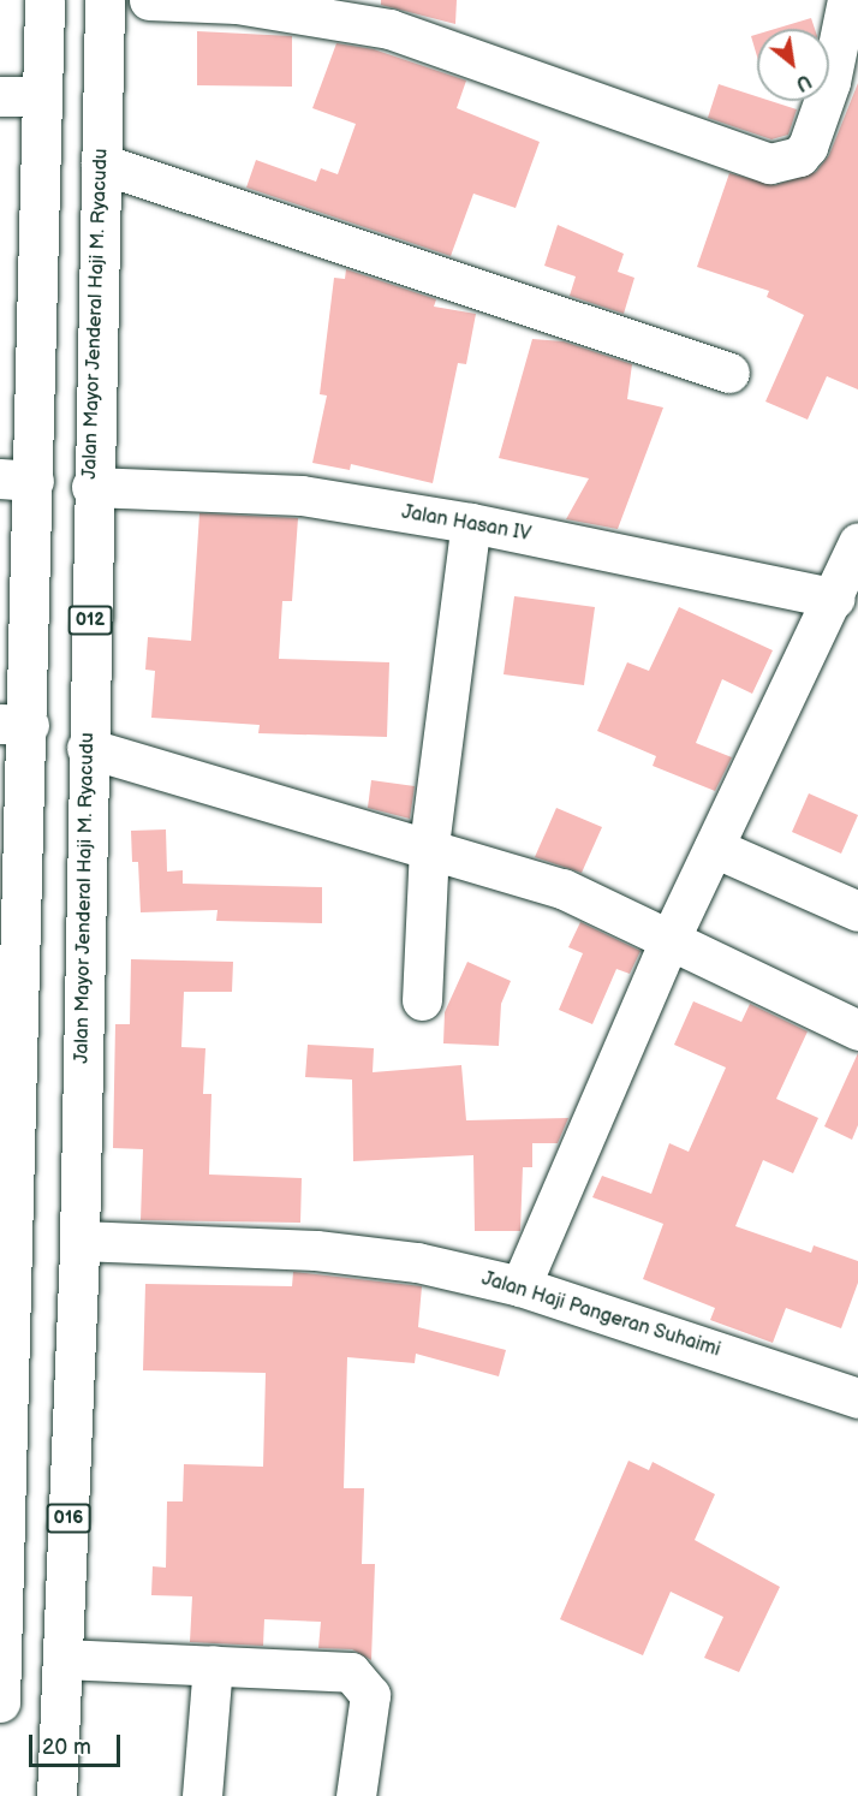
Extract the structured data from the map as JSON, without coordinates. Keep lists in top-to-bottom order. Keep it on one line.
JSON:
{"streets":{"street":["Jalan Mayor Jenderal Haji M. Ryacudu","Jalan Hasan IV","012","Jalan Haji Pangeran Suhaimi","016"]},"crossings":[["Jalan Mayor Jenderal Haji M. Ryacudu","Jalan Hasan IV"],["Jalan Mayor Jenderal Haji M. Ryacudu","Jalan Haji Pangeran Suhaimi"]],"scale_bar":"20 m","north":"bottom right"}
